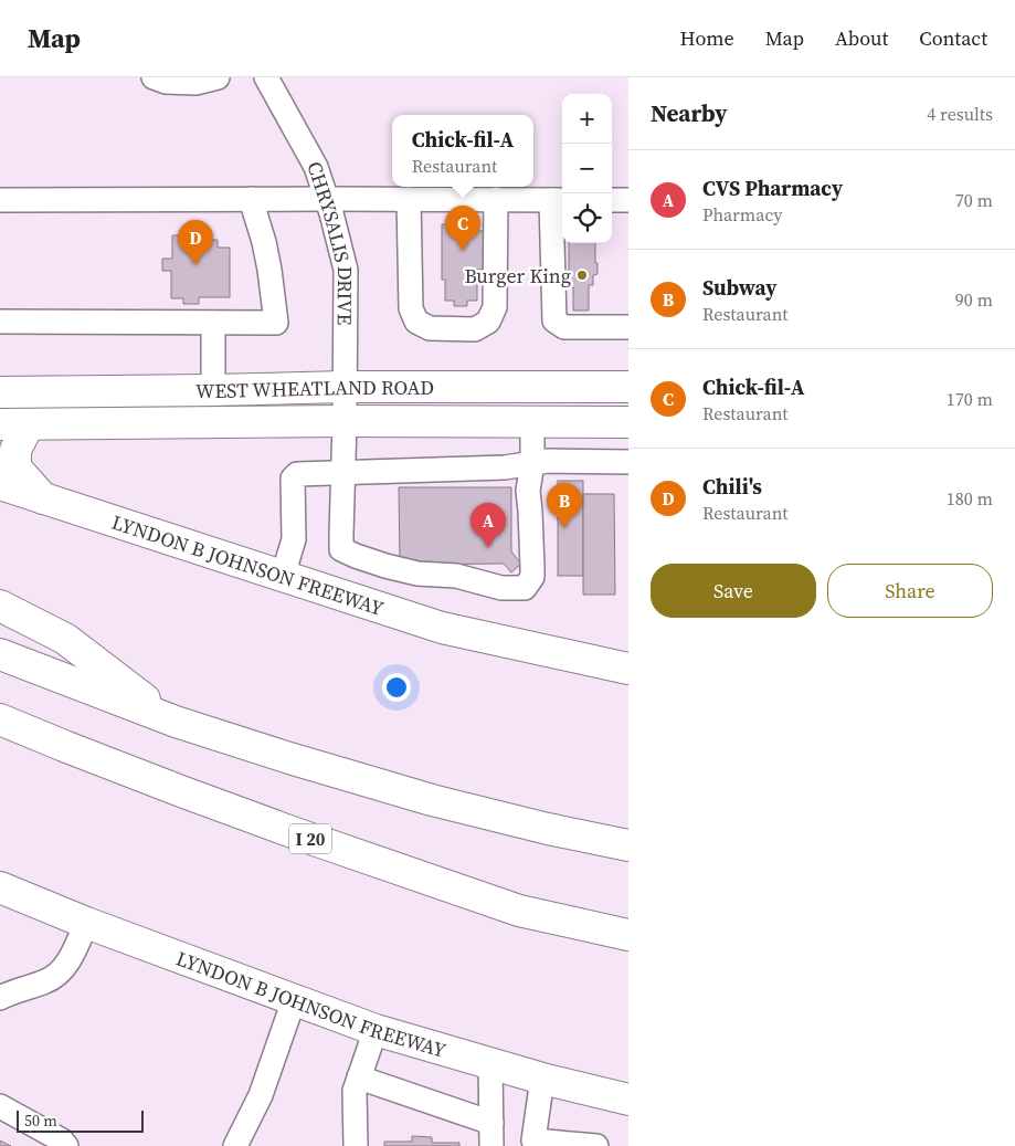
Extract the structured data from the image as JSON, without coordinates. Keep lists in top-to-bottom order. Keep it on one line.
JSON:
{"streets":{"main road":["WEST WHEATLAND ROAD","LYNDON B JOHNSON FREEWAY","I 20"],"street":["CHRYSALIS DRIVE"]},"crossings":[["CHRYSALIS DRIVE","WEST WHEATLAND ROAD"]],"places":["Burger King"],"scale_bar":"50 m","page":{"header":"Map","nav":["Home","Map","About","Contact"],"heading":["Nearby","4 results"],"map_buttons":["+","−"],"popup":["Chick-fil-A","Restaurant"],"list":[{"mark":"A","name":"CVS Pharmacy","note":"Pharmacy","value":"70 m"},{"mark":"B","name":"Subway","note":"Restaurant","value":"90 m"},{"mark":"C","name":"Chick-fil-A","note":"Restaurant","value":"170 m"},{"mark":"D","name":"Chili's","note":"Restaurant","value":"180 m"}],"pins":["C","D","B","A"],"buttons":["Save","Share"],"scale":"50 m"}}
